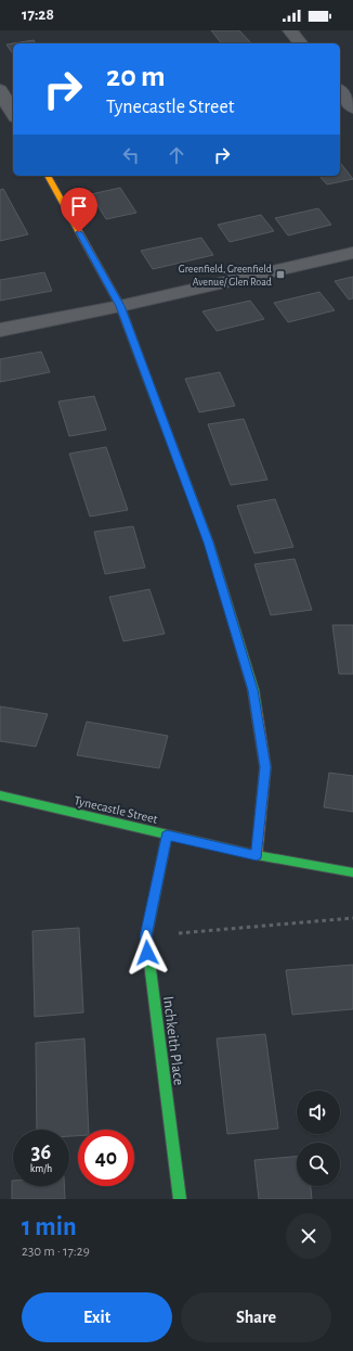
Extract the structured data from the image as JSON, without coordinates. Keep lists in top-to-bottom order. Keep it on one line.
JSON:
{"streets":{"street":["Tynecastle Street","Inchkeith Place"]},"crossings":[["Tynecastle Street","Inchkeith Place"]],"places":{"transit":["Greenfield, Greenfield Avenue/ Glen Road"]},"page":{"status":"17:28","turn":["20 m","Tynecastle Street"],"speed":"36 km/h","limit":"40","heading":["1 min","230 m · 17:29"],"buttons":["Exit","Share"]}}
